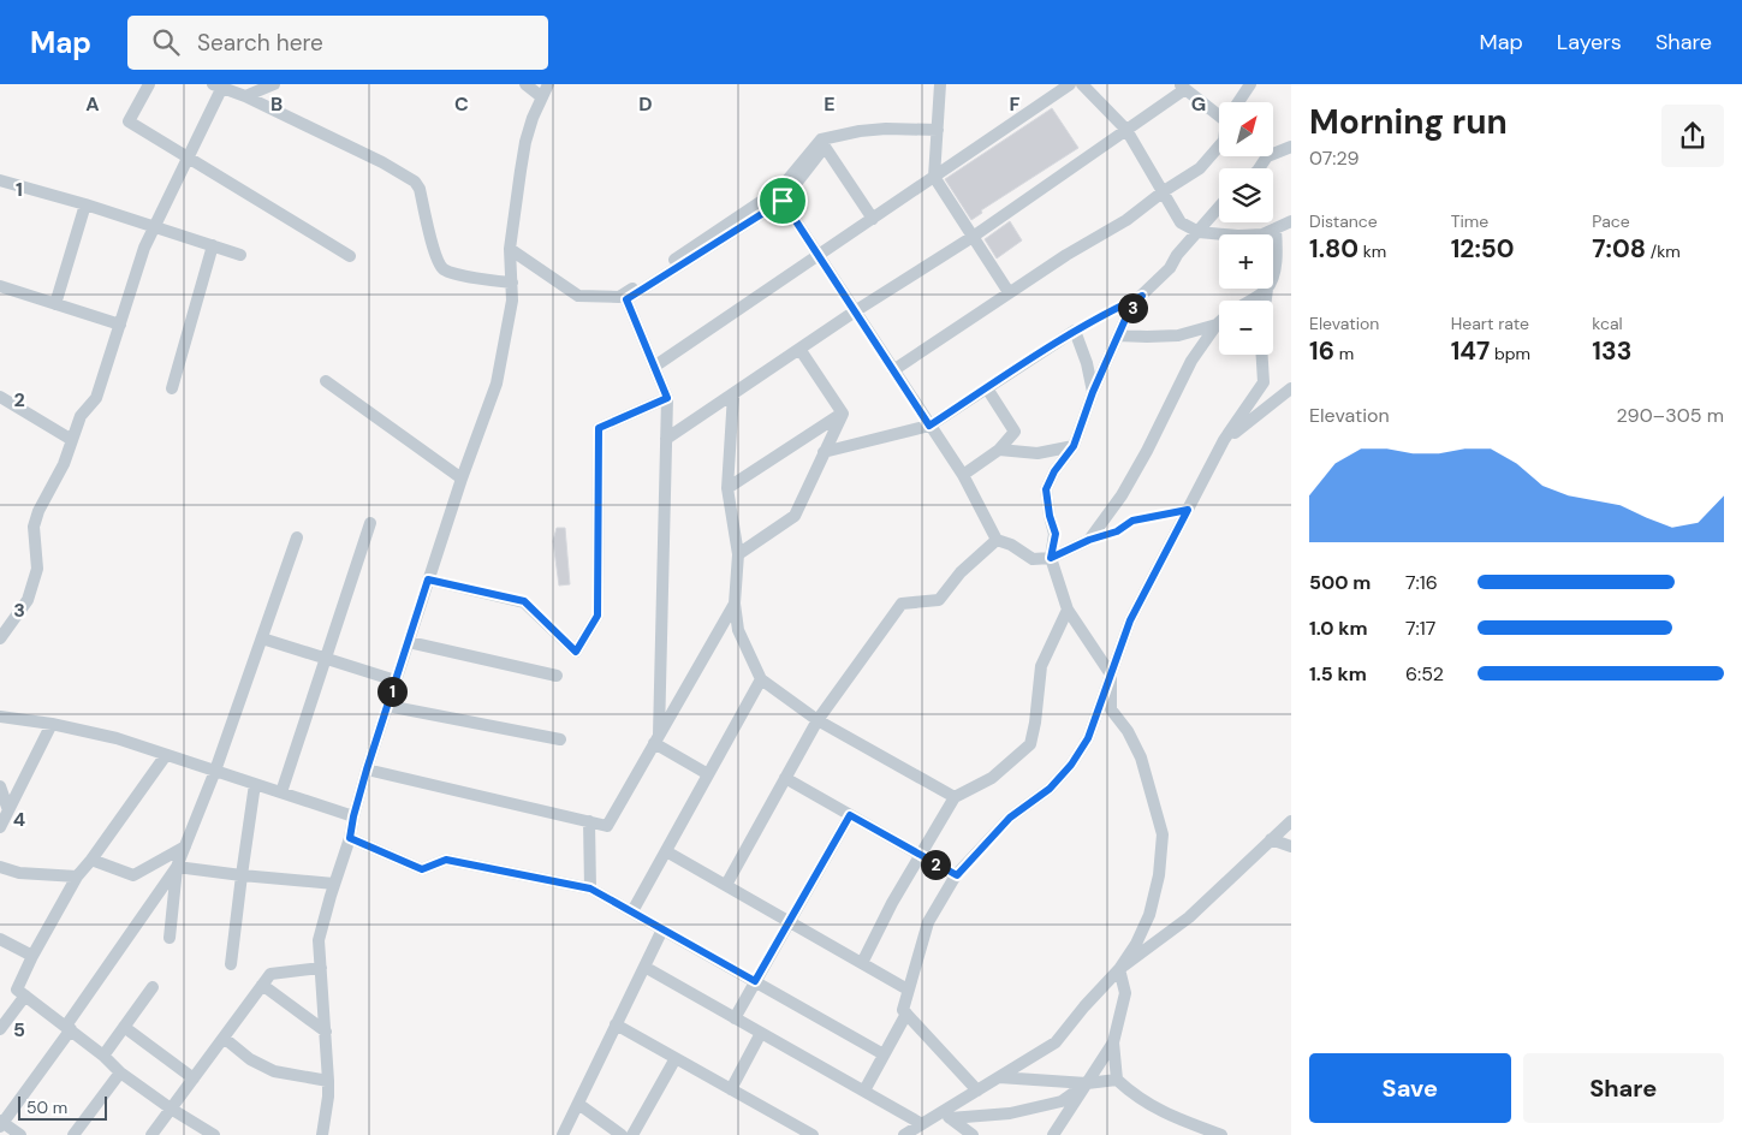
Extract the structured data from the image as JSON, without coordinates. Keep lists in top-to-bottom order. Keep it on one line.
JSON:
{"scale_bar":"50 m","north":"top right","page":{"header":"Map","search":"Search here","nav":["Map","Layers","Share"],"heading":["Morning run","07:29"],"map_buttons":["+","−"],"stats":[["Distance","1.80 km"],["Time","12:50"],["Pace","7:08 /km"],["Elevation","16 m"],["Heart rate","147 bpm"],["kcal","133"]],"pins":["3","1","2"],"chart":["Elevation","290–305 m"],"list":[{"name":"500 m","note":"7:16"},{"name":"1.0 km","note":"7:17"},{"name":"1.5 km","note":"6:52"}],"buttons":["Save","Share"],"scale":"50 m"},"grid":{"columns":["A","B","C","D","E","F","G"],"rows":["1","2","3","4","5"]}}
